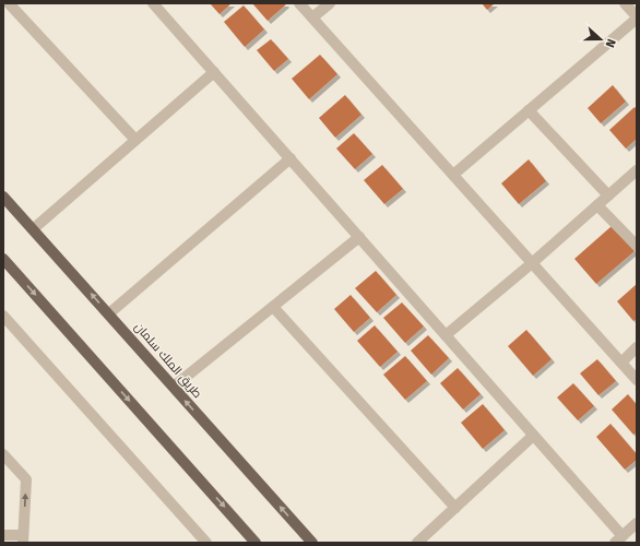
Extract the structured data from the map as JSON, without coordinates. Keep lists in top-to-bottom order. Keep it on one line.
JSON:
{"streets":{"main road":["طريق الملك سلمان"]},"north":"right"}
